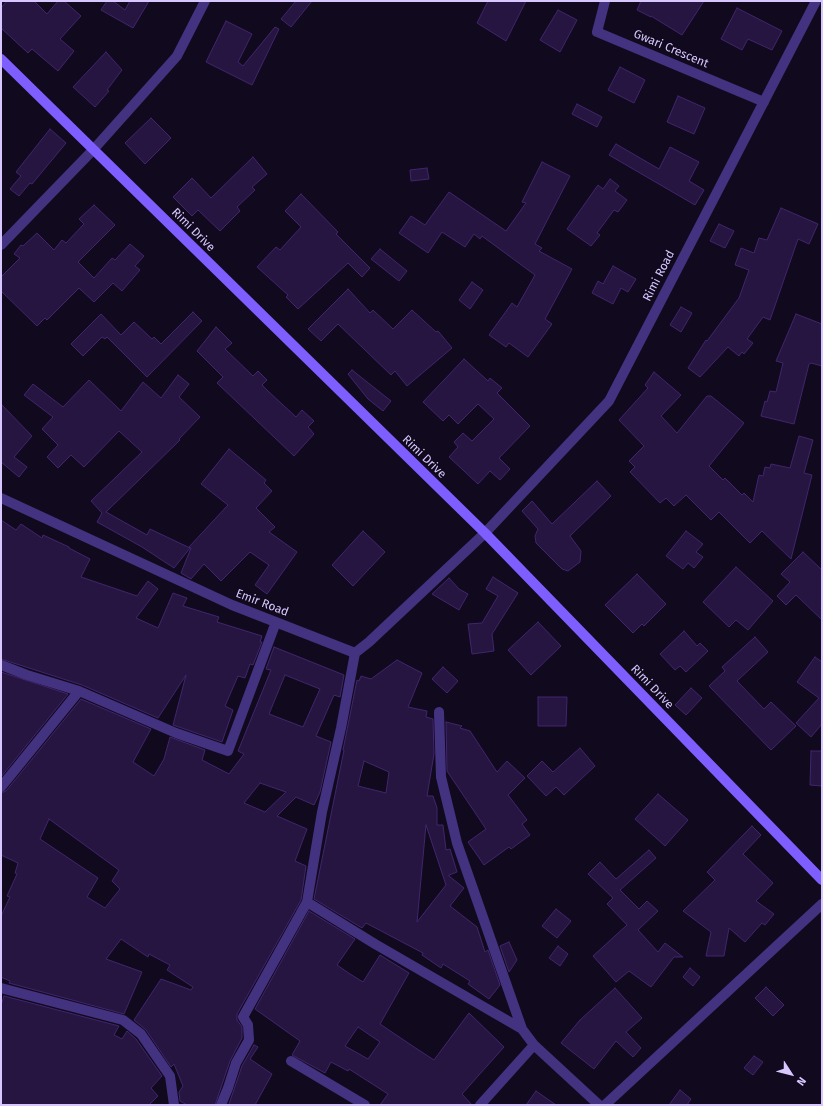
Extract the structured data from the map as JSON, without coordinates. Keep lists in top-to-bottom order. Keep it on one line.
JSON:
{"streets":{"street":["Gwari Crescent","Rimi Drive","Rimi Road","Emir Road"]},"crossings":[["Gwari Crescent","Rimi Road"],["Rimi Drive","Rimi Road"]],"north":"bottom right"}
